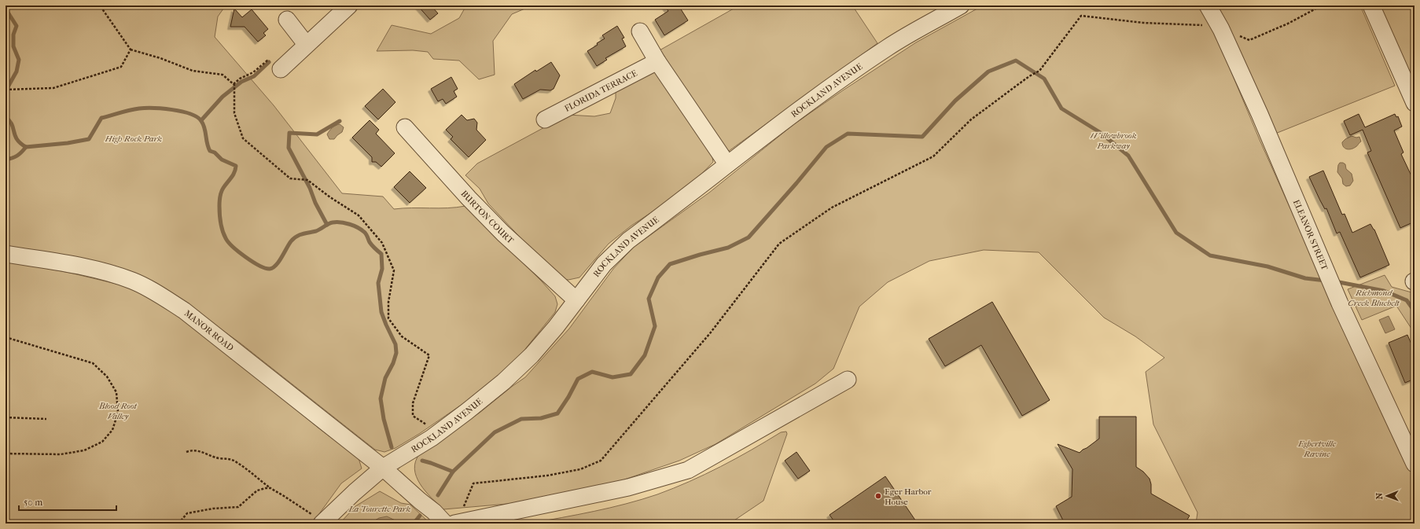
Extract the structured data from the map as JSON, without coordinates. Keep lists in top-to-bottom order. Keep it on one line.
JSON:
{"streets":{"street":["FLORIDA TERRACE","ROCKLAND AVENUE","BURTON COURT","ELEANOR STREET","MANOR ROAD"]},"crossings":[["ROCKLAND AVENUE","BURTON COURT"],["ROCKLAND AVENUE","MANOR ROAD"]],"parks":["Willowbrook Parkway","High Rock Park","Richmond Creek Bluebelt","Blood Root Valley","Egbertville Ravine","La Tourette Park"],"places":["Eger Harbor House"],"scale_bar":"50 m","north":"left"}
